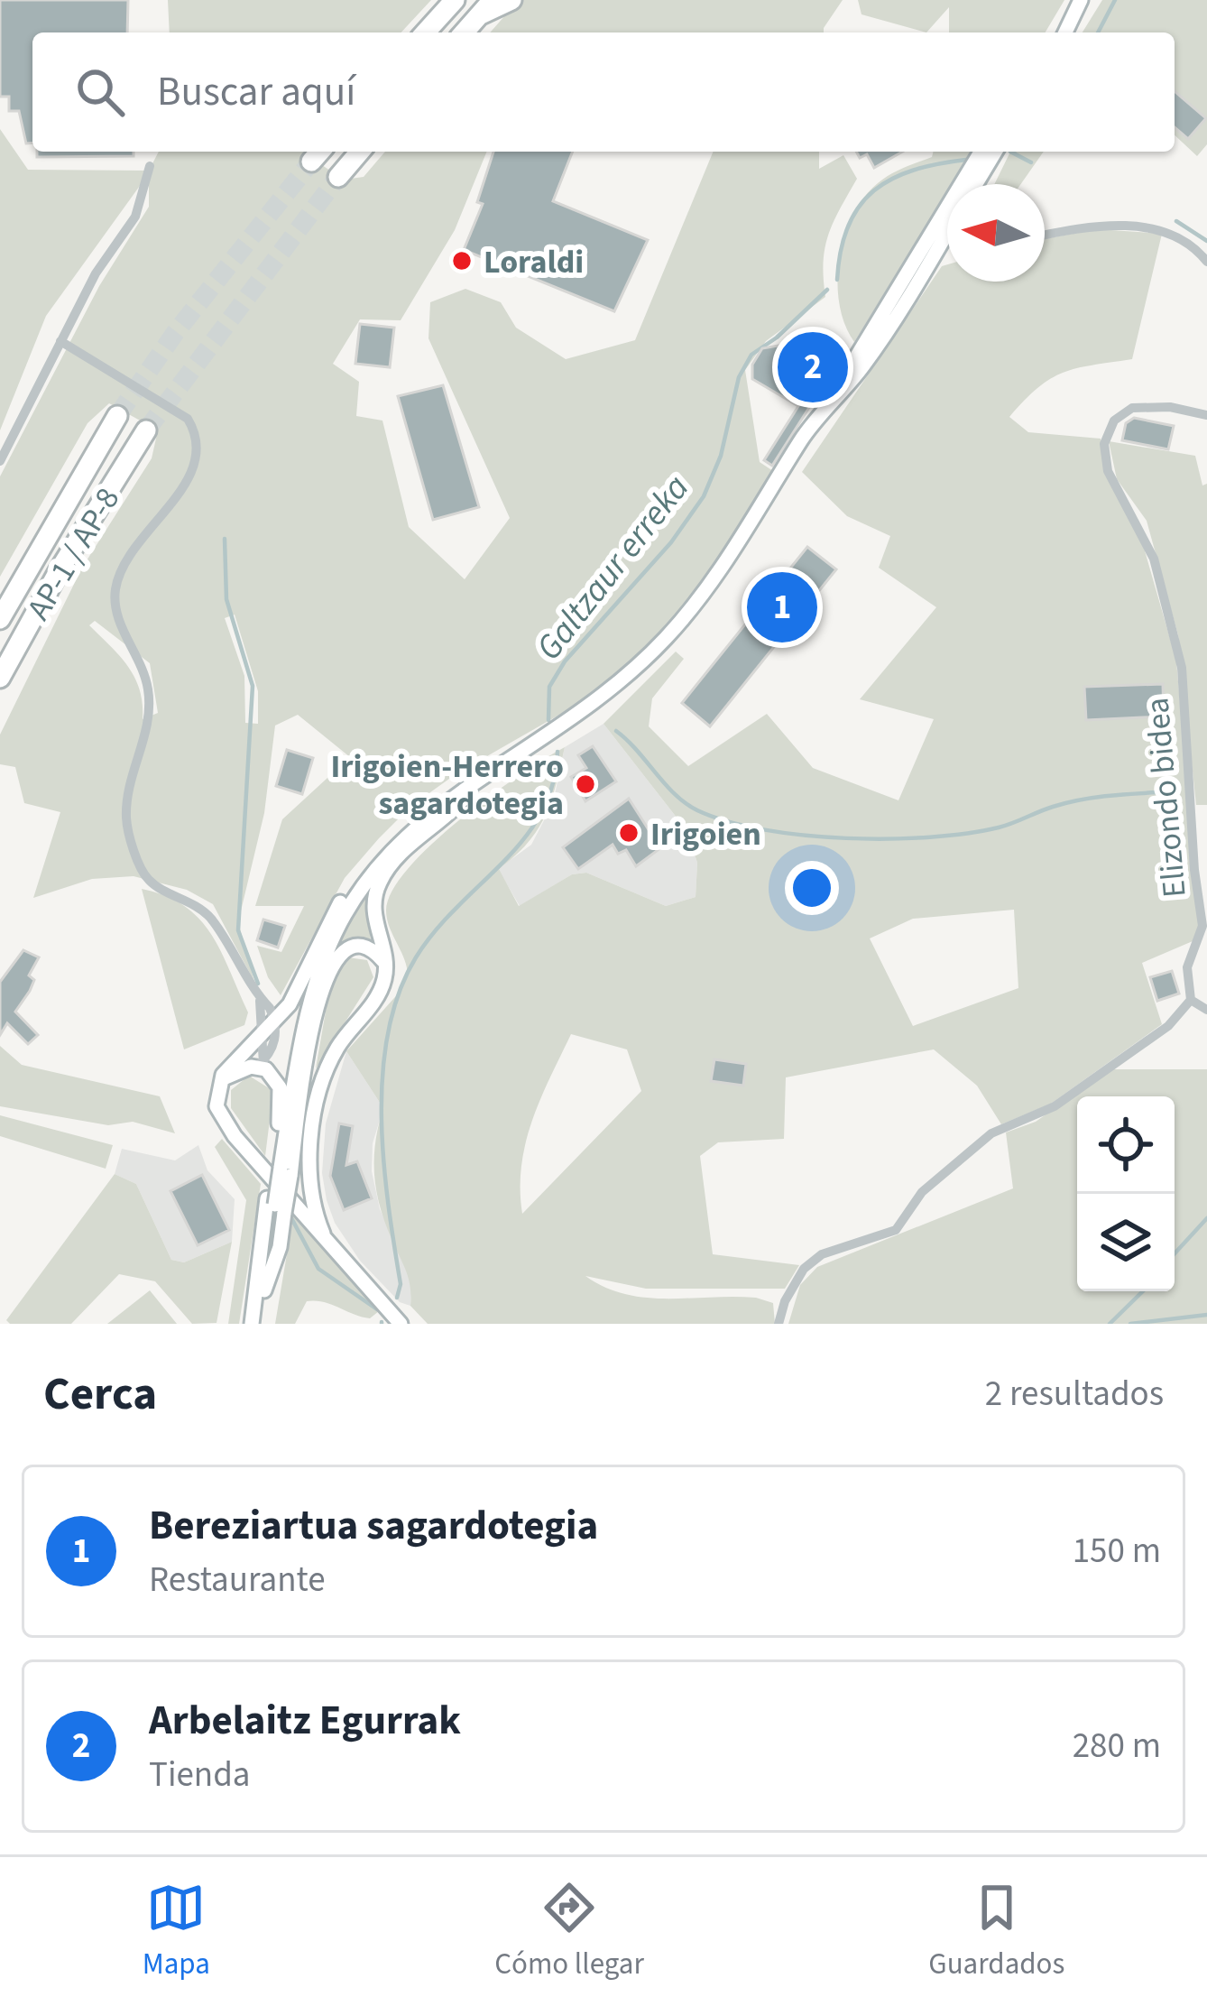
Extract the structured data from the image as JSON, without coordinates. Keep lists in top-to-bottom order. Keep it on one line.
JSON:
{"streets":{"highway":["AP-1 / AP-8"],"street":["Elizondo bidea"]},"water":["Galtzaur erreka"],"places":["Loraldi","Irigoien-Herrero sagardotegia","Irigoien"],"north":"left","page":{"search":"Buscar aquí","pins":["2","1"],"heading":["Cerca","2 resultados"],"list":[{"mark":"1","name":"Bereziartua sagardotegia","note":"Restaurante","value":"150 m"},{"mark":"2","name":"Arbelaitz Egurrak","note":"Tienda","value":"280 m"}],"nav":["Mapa","Cómo llegar","Guardados"]}}
